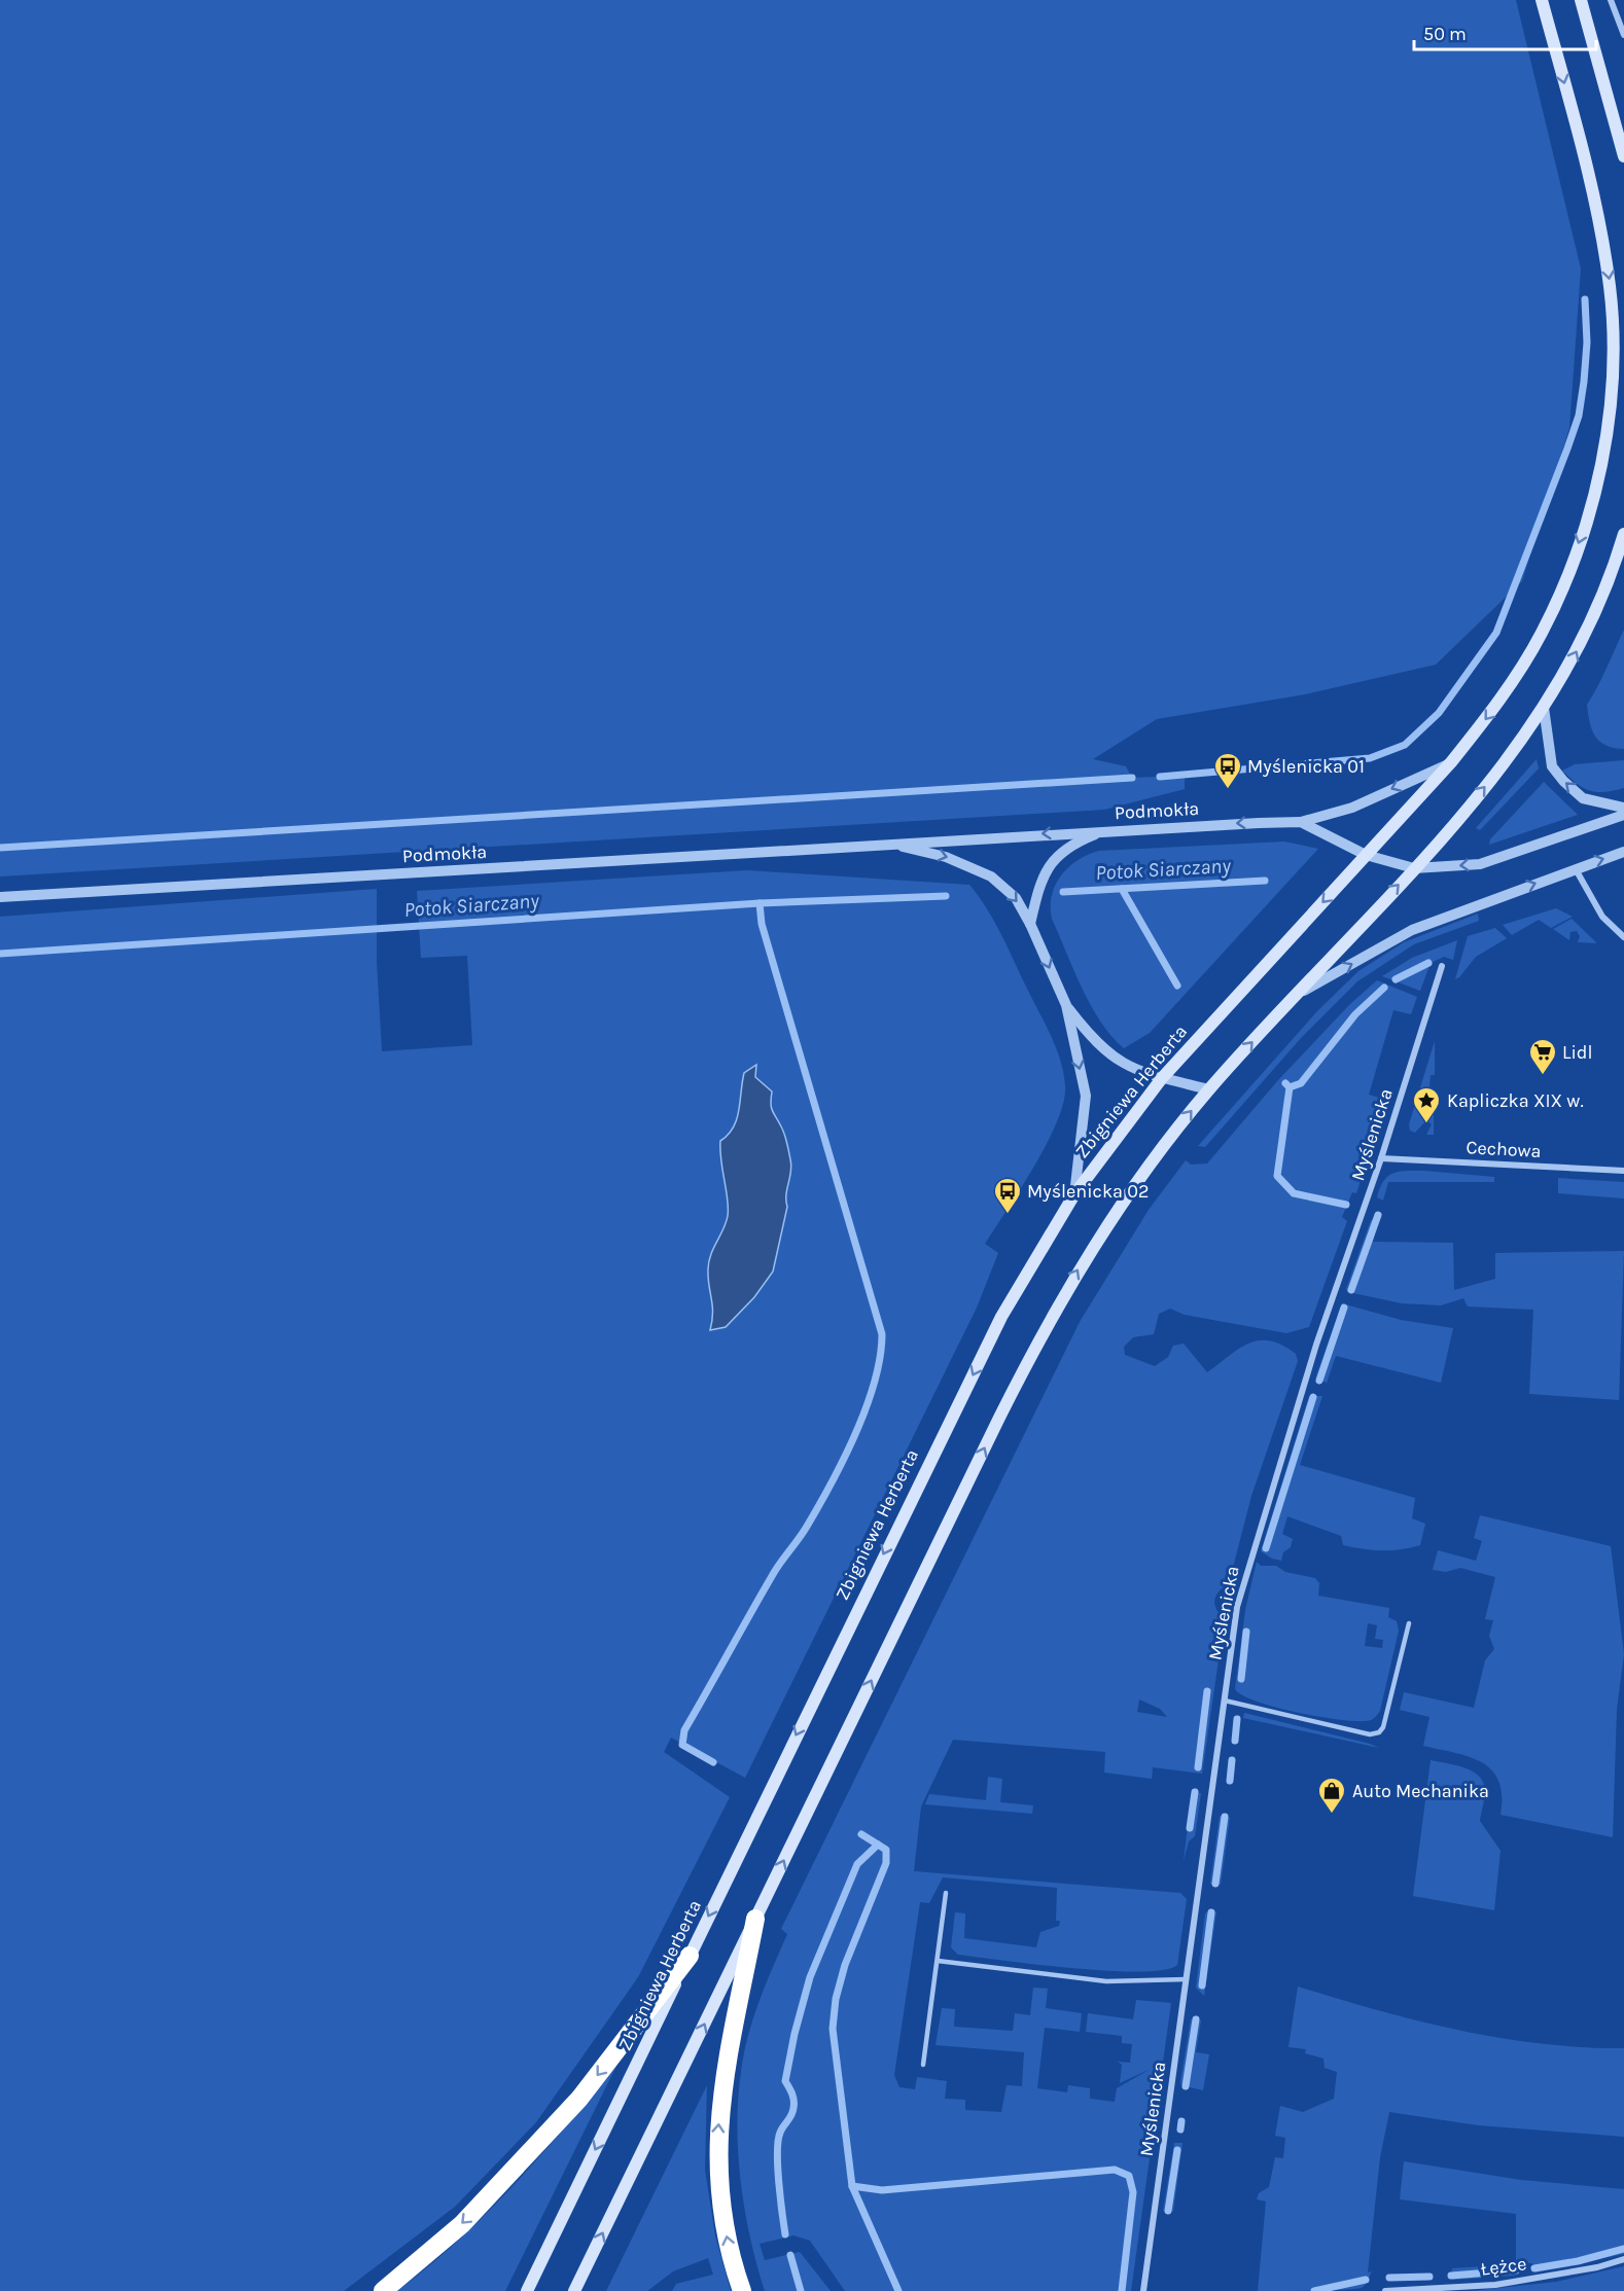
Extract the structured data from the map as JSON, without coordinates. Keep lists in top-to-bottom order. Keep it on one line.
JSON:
{"streets":{"main road":["Zbigniewa Herberta"],"street":["Podmokła","Myślenicka","Cechowa","Łężce"]},"crossings":[["Podmokła","Zbigniewa Herberta"],["Myślenicka","Cechowa"]],"water":["Potok Siarczany"],"places":{"bus stop":["Myślenicka 01","Myślenicka 02"],"supermarket":["Lidl"],"place":["Kapliczka XIX w."],"shop":["Auto Mechanika"]},"scale_bar":"50 m"}
